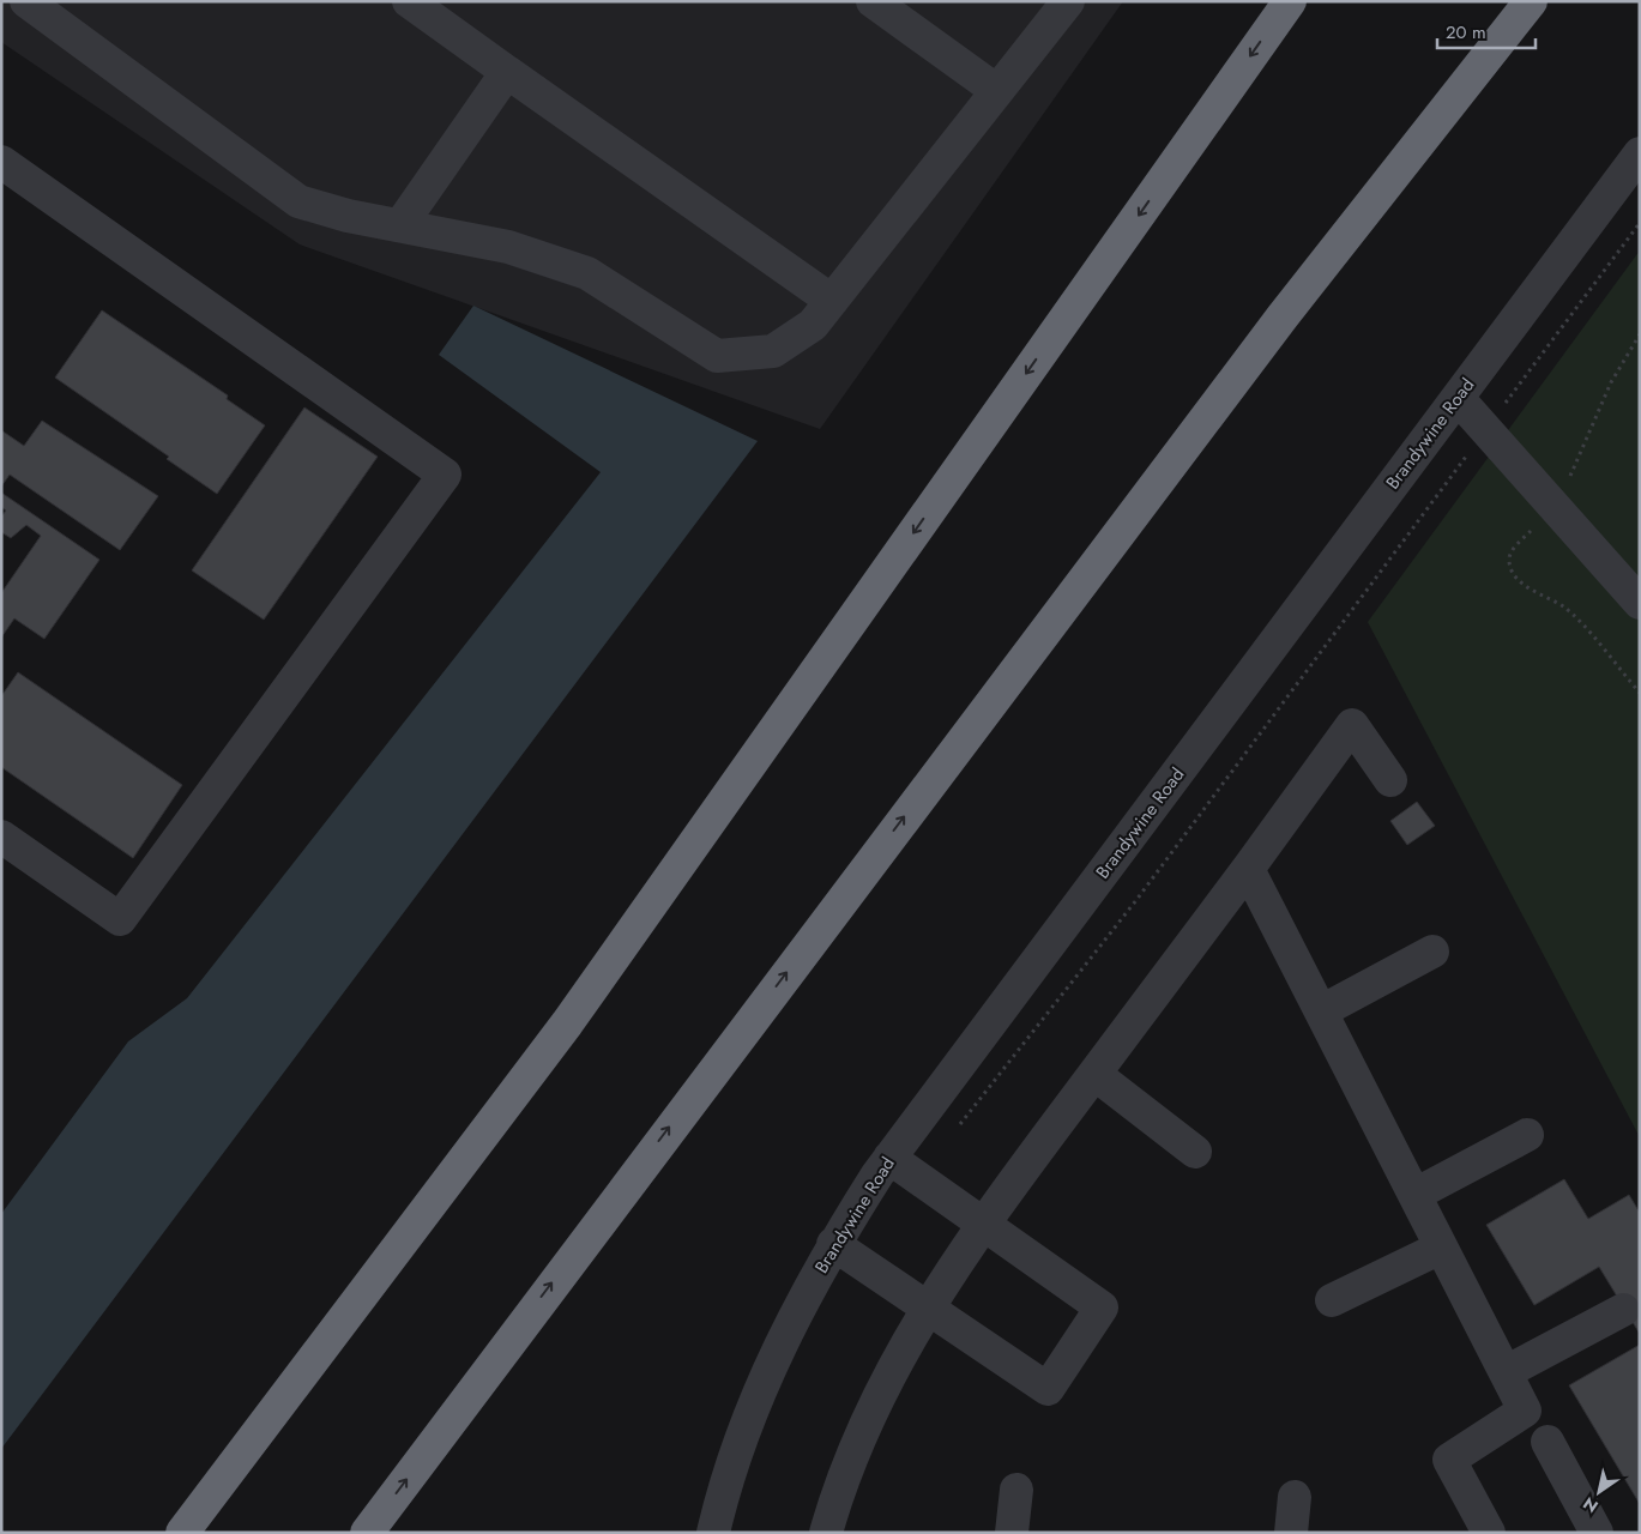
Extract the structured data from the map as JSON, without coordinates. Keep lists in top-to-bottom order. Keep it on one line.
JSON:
{"streets":{"street":["Brandywine Road"]},"scale_bar":"20 m","north":"bottom left"}
